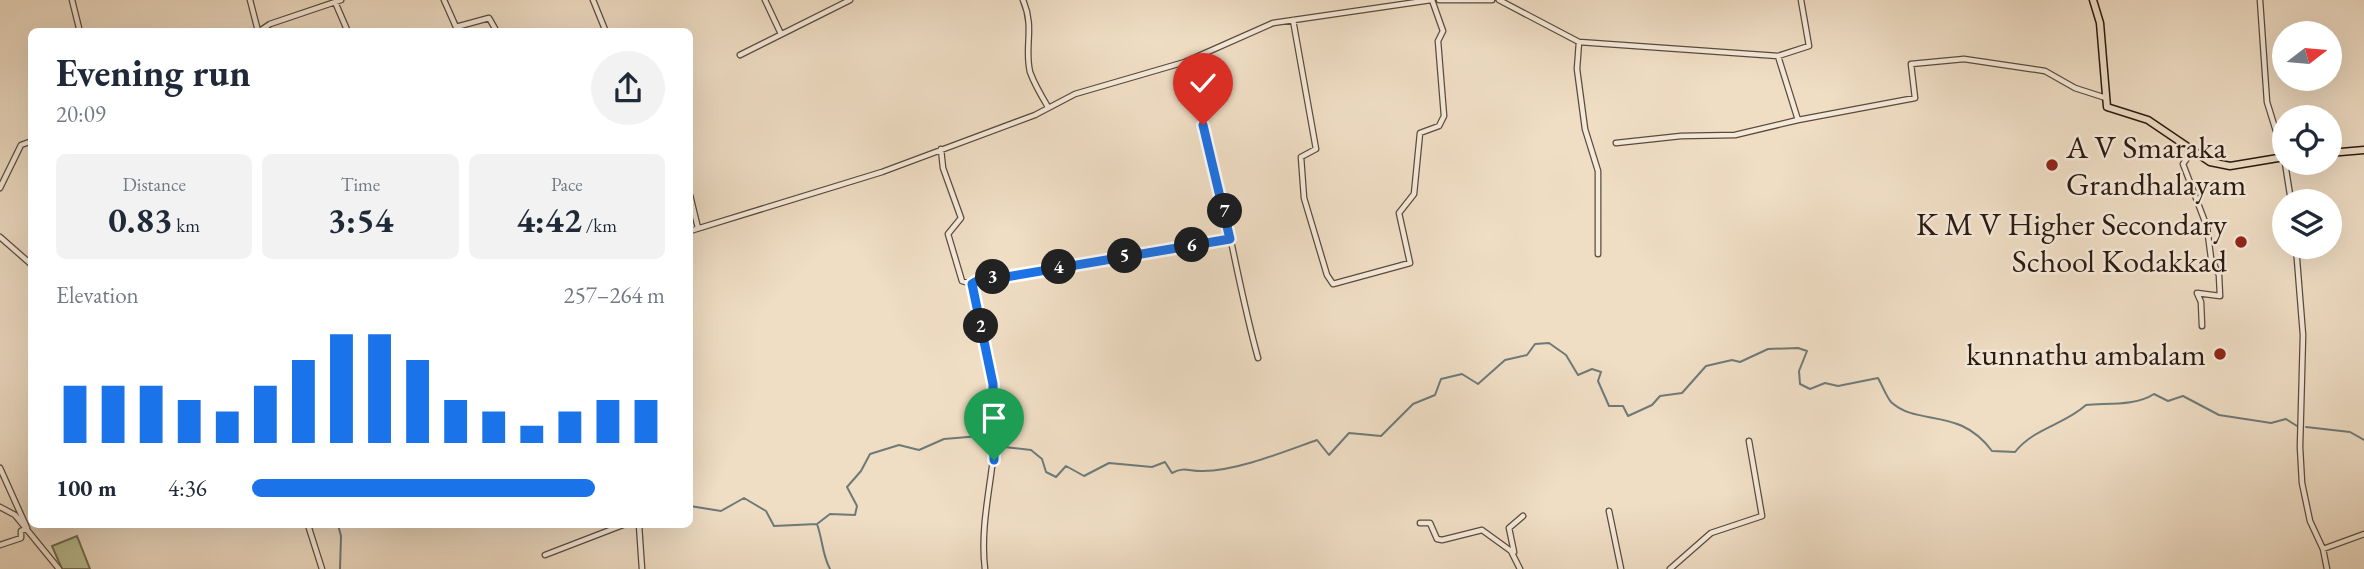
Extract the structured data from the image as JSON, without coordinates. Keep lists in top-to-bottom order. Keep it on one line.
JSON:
{"places":["A V Smaraka Grandhalayam","K M V Higher Secondary School Kodakkad","kunnathu ambalam"],"north":"right","page":{"heading":["Evening run","20:09"],"stats":[["Distance","0.83 km"],["Time","3:54"],["Pace","4:42 /km"]],"pins":["7","6","5","4","3","2"],"chart":["Elevation","257–264 m"],"list":[{"name":"100 m","note":"4:36"}]}}
